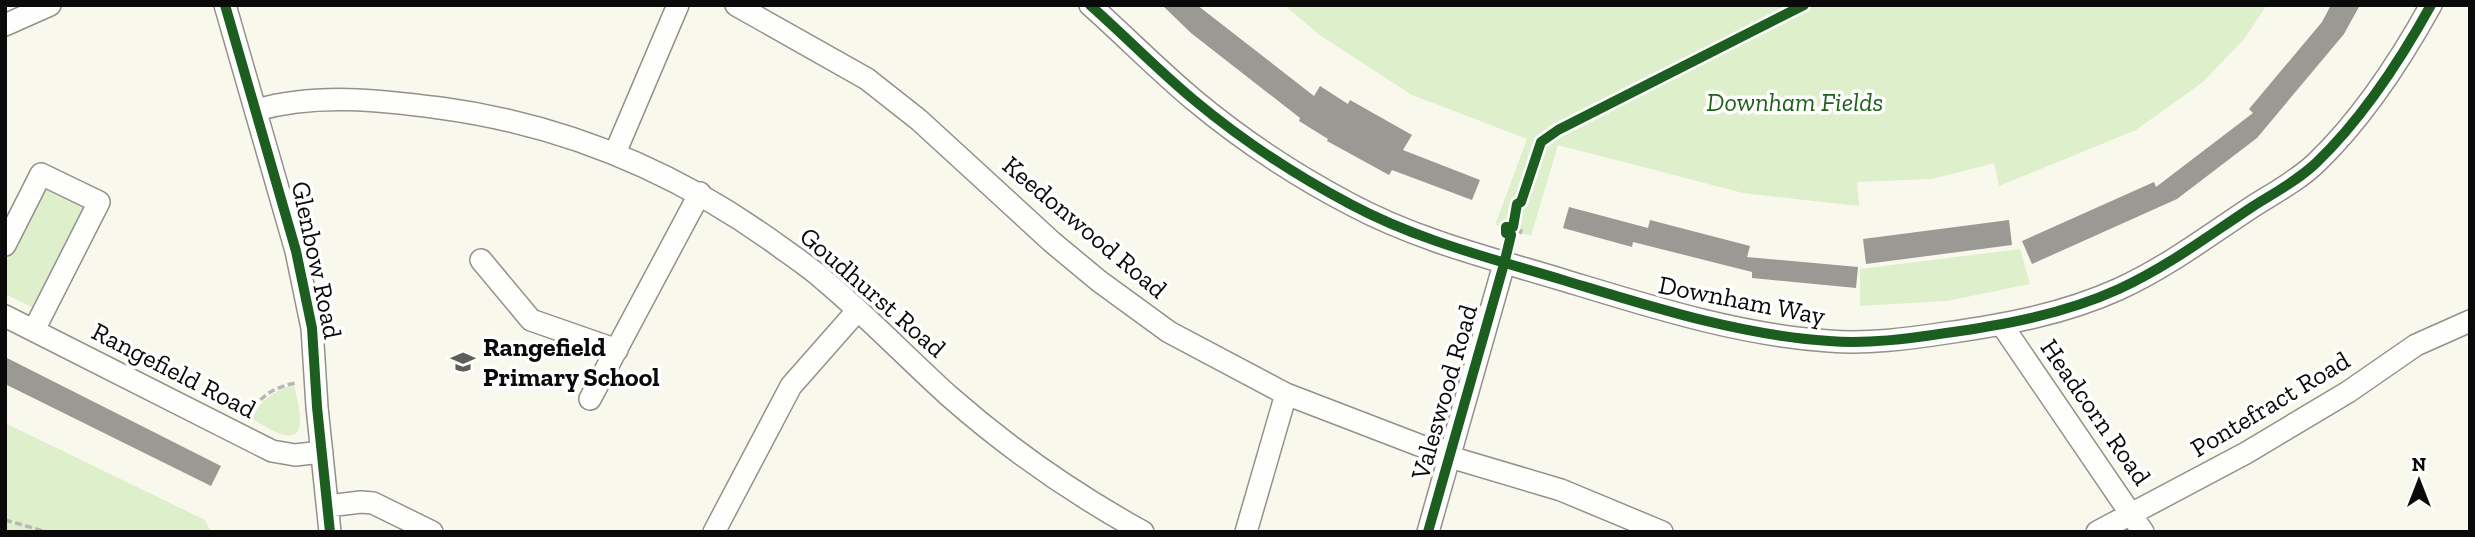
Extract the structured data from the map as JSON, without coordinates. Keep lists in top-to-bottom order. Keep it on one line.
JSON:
{"streets":{"street":["Keedonwood Road","Glenbow Road","Goudhurst Road","Downham Way","Rangefield Road","Valeswood Road","Pontefract Road","Headcorn Road"]},"crossings":[["Keedonwood Road","Valeswood Road"],["Glenbow Road","Goudhurst Road"],["Glenbow Road","Rangefield Road"],["Downham Way","Valeswood Road"],["Downham Way","Headcorn Road"],["Pontefract Road","Headcorn Road"]],"parks":["Downham Fields"],"places":{"school or university":["Rangefield Primary School"]},"north":"top"}
